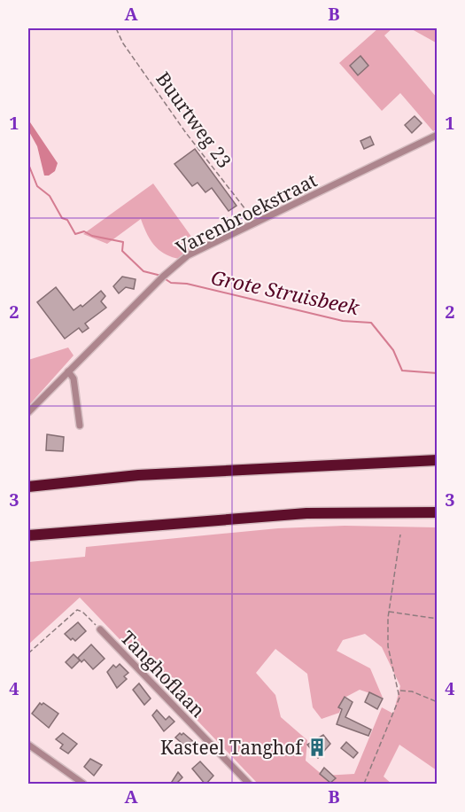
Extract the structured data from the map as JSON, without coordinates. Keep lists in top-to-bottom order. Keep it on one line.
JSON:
{"streets":{"street":["Varenbroekstraat","Tanghoflaan"],"path":["Buurtweg 23"]},"crossings":[["Buurtweg 23","Varenbroekstraat"]],"water":["Grote Struisbeek"],"places":{"building":["Kasteel Tanghof"]},"grid":{"columns":["A","B"],"rows":["1","2","3","4"]}}
